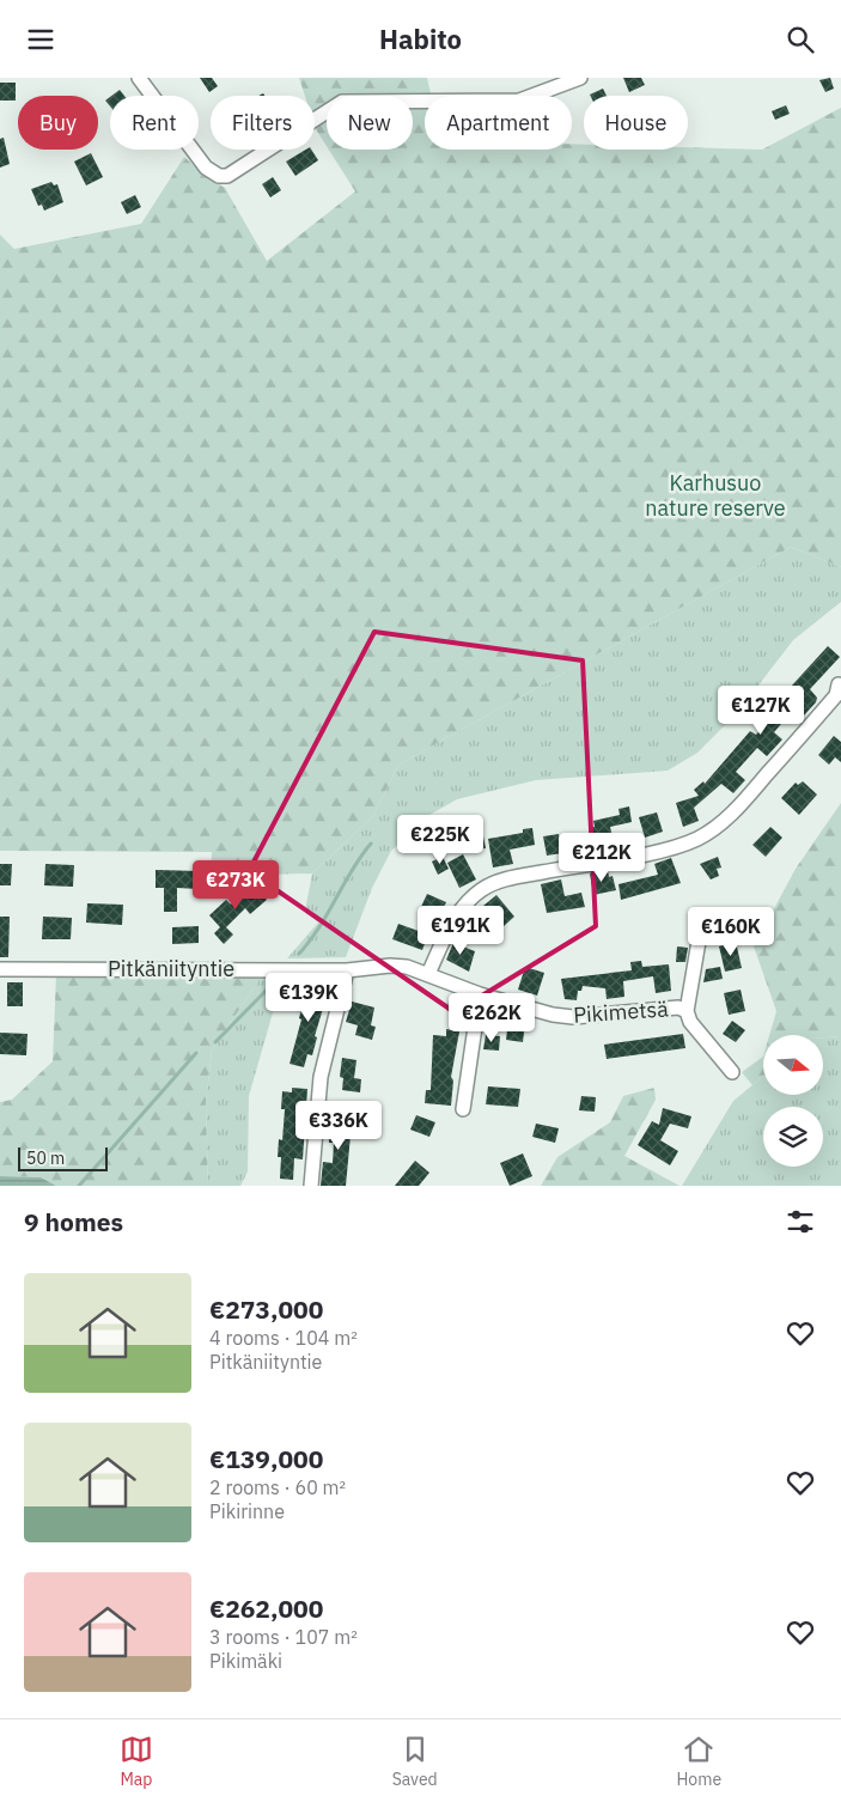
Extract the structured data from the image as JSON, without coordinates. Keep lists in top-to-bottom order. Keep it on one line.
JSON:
{"streets":{"street":["Pitkäniityntie","Pikimetsä"]},"crossings":[["Pitkäniityntie","Pikimetsä"]],"parks":["Karhusuo nature reserve"],"scale_bar":"50 m","north":"right","page":{"header":"Habito","chip":["Buy","Rent","Filters","New","Apartment","House"],"price":["€127K","€225K","€212K","€273K","€191K","€160K","€139K","€262K","€336K"],"scale":"50 m","heading":"9 homes","list":[{"name":"€273,000","note":"4 rooms · 104 m² · Pitkäniityntie"},{"name":"€139,000","note":"2 rooms · 60 m² · Pikirinne"},{"name":"€262,000","note":"3 rooms · 107 m² · Pikimäki"}],"tabs":["Map","Saved","Home"]}}
